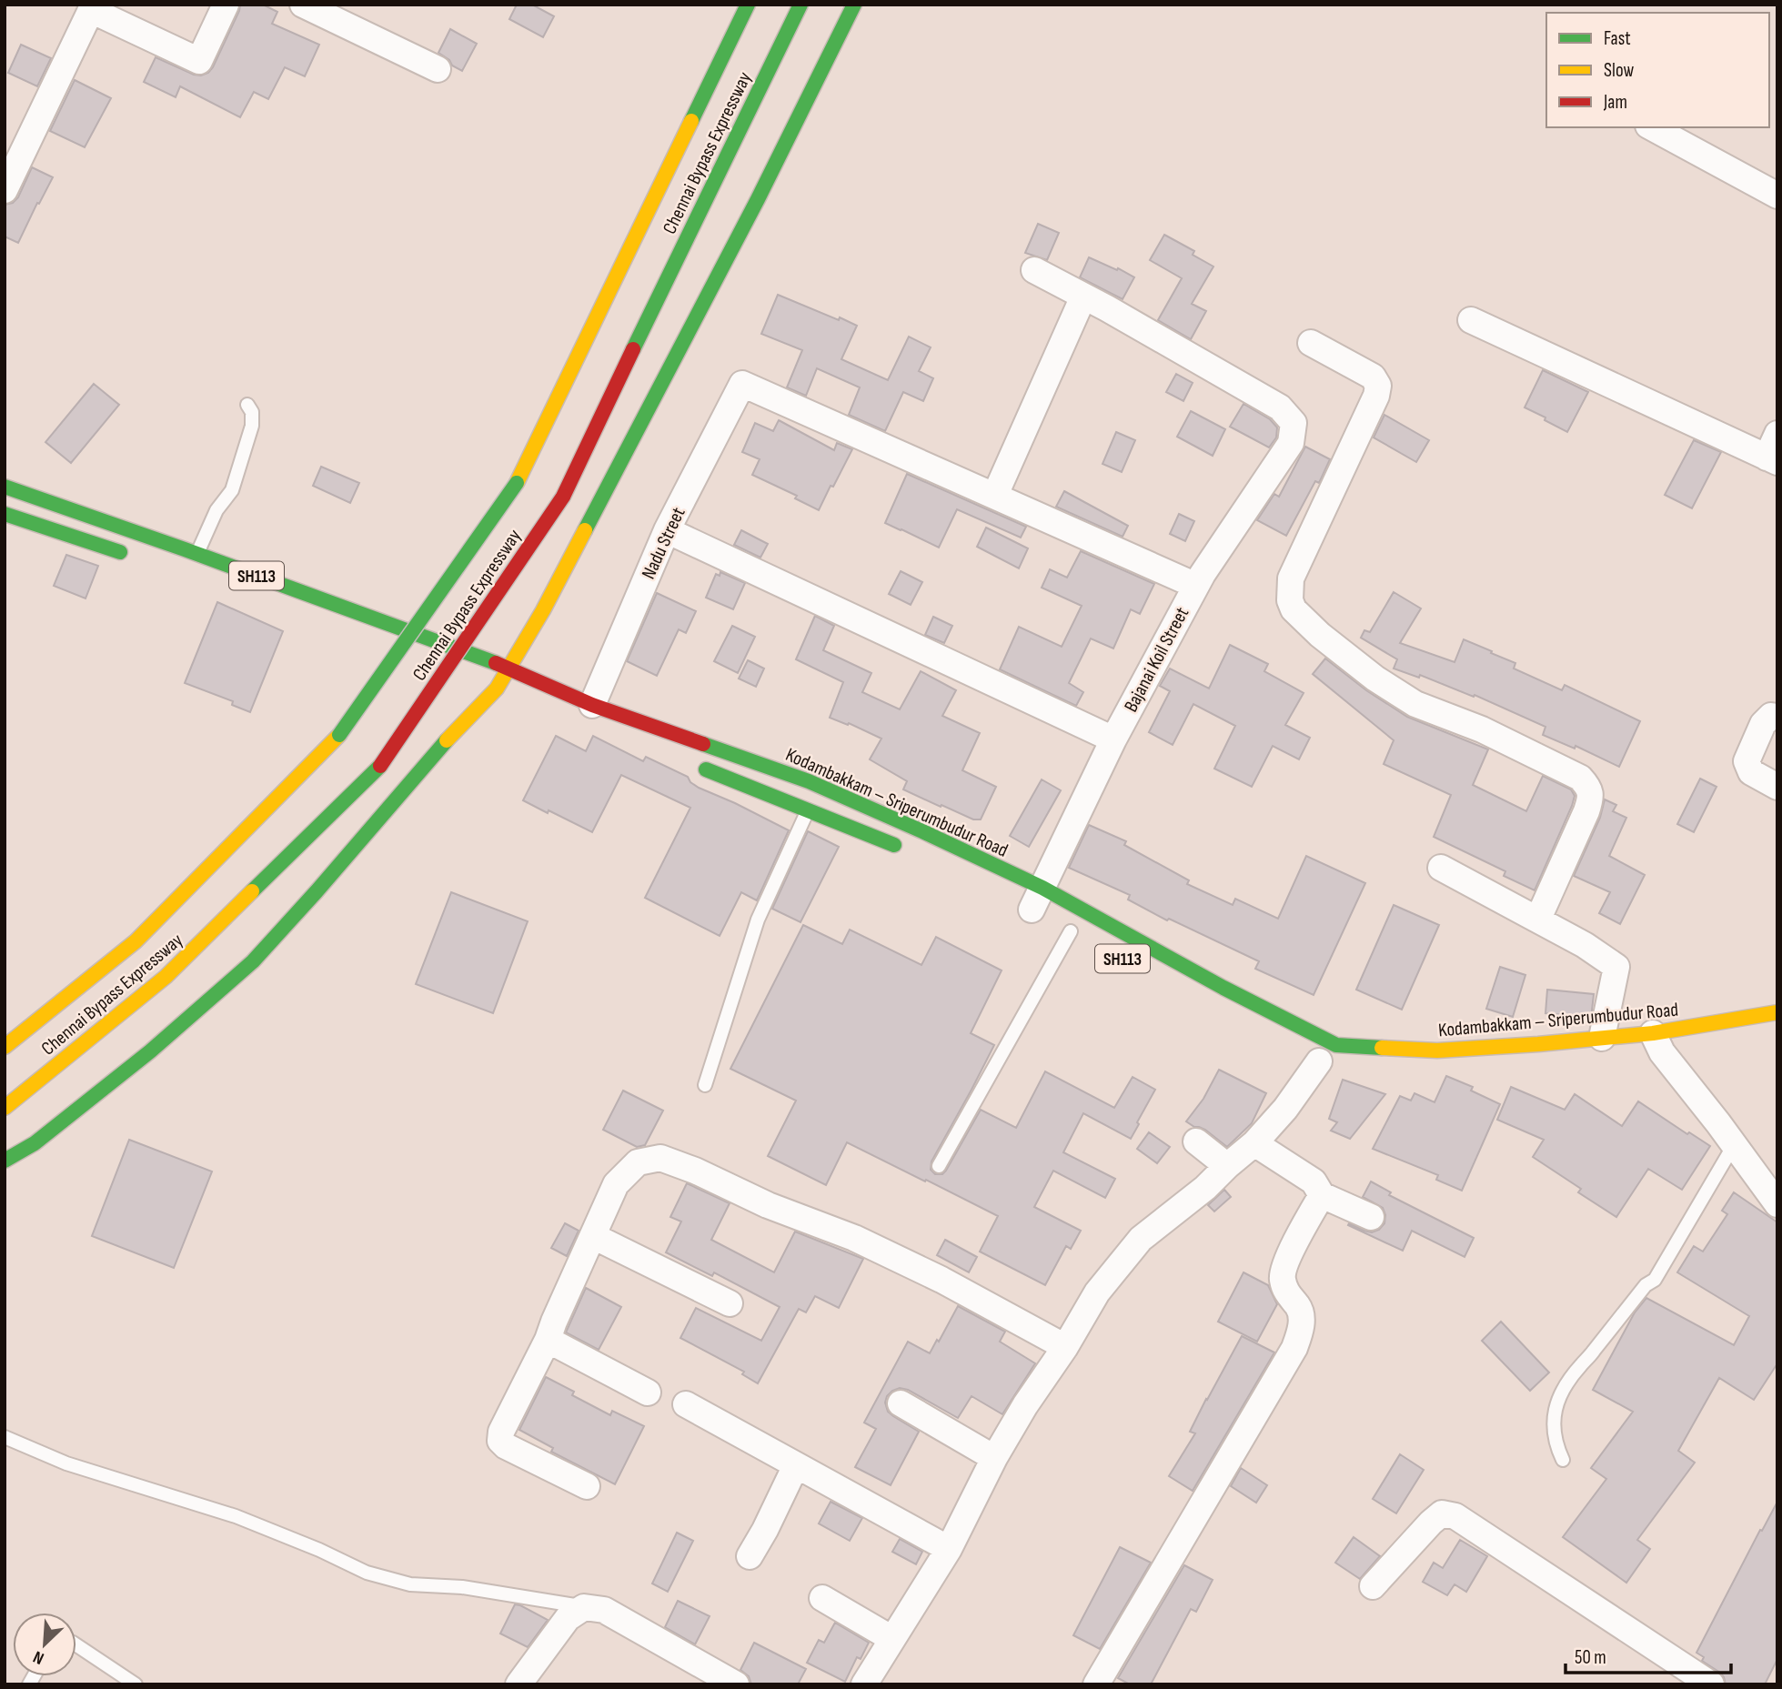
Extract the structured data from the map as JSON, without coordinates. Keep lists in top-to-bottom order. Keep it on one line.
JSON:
{"streets":{"main road":["Chennai Bypass Expressway","SH113","Kodambakkam – Sriperumbudur Road"],"street":["Nadu Street","Bajanai Koil Street"]},"crossings":[["Nadu Street","Kodambakkam – Sriperumbudur Road"],["Bajanai Koil Street","Kodambakkam – Sriperumbudur Road"]],"legend":["Fast","Slow","Jam"],"scale_bar":"50 m","north":"bottom left"}
